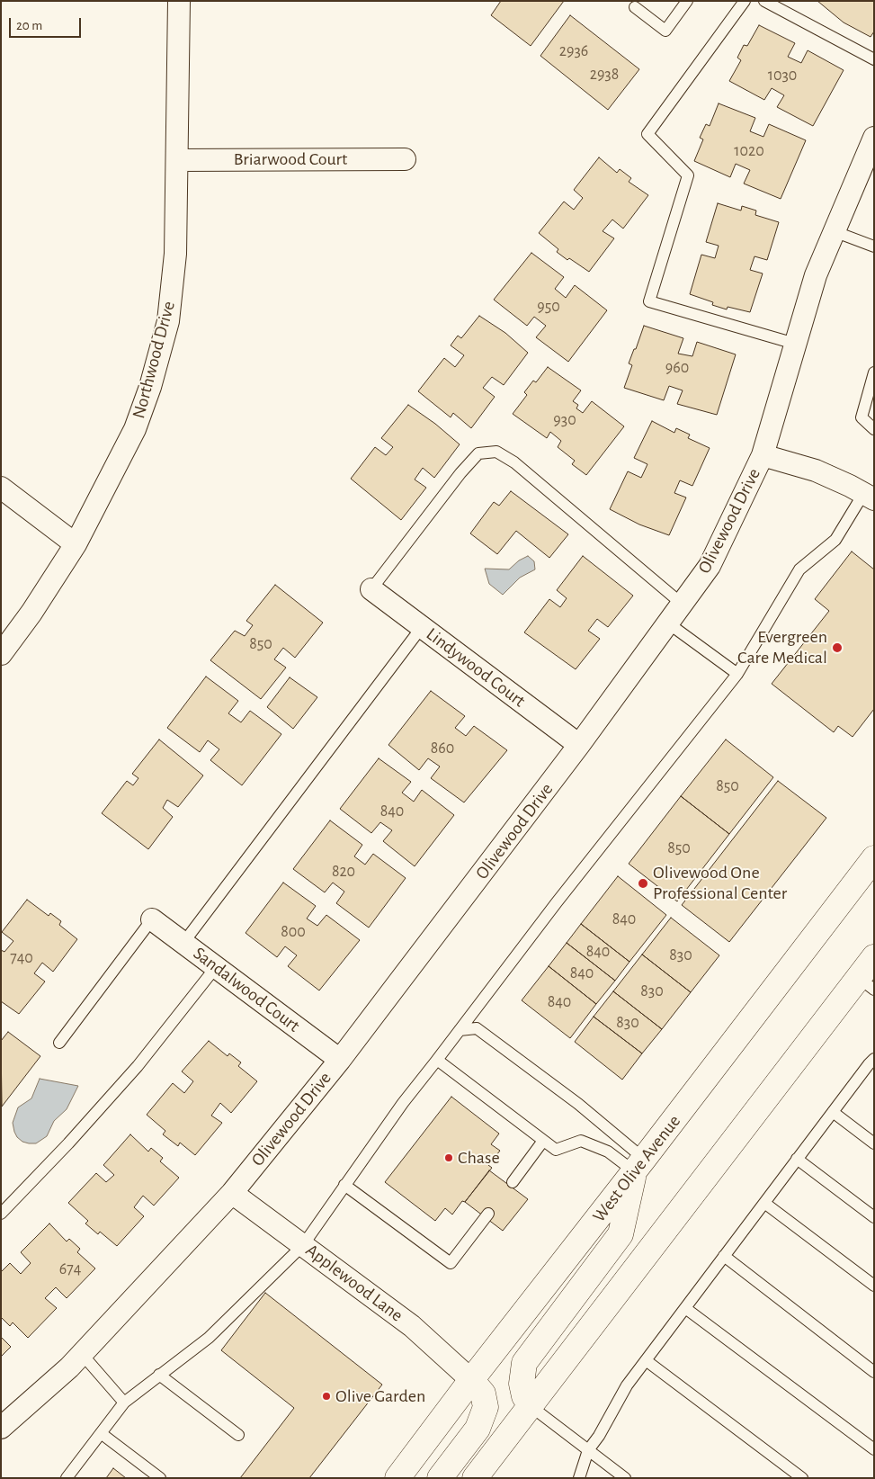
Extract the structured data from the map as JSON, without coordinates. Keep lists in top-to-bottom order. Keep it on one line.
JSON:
{"streets":{"main road":["West Olive Avenue"],"street":["Briarwood Court","Northwood Drive","Olivewood Drive","Lindywood Court","Sandalwood Court","Applewood Lane"]},"crossings":[["Briarwood Court","Northwood Drive"],["Olivewood Drive","Lindywood Court"],["Olivewood Drive","Sandalwood Court"],["Olivewood Drive","Applewood Lane"],["West Olive Avenue","Applewood Lane"]],"places":["Evergreen Care Medical","Olivewood One Professional Center","Chase","Olive Garden"],"house_numbers":["2936","2938","1030","1020","950","960","930","850","860","850","840","850","820","840","800","840","830","740","840","830","840","830","674"],"scale_bar":"20 m"}
